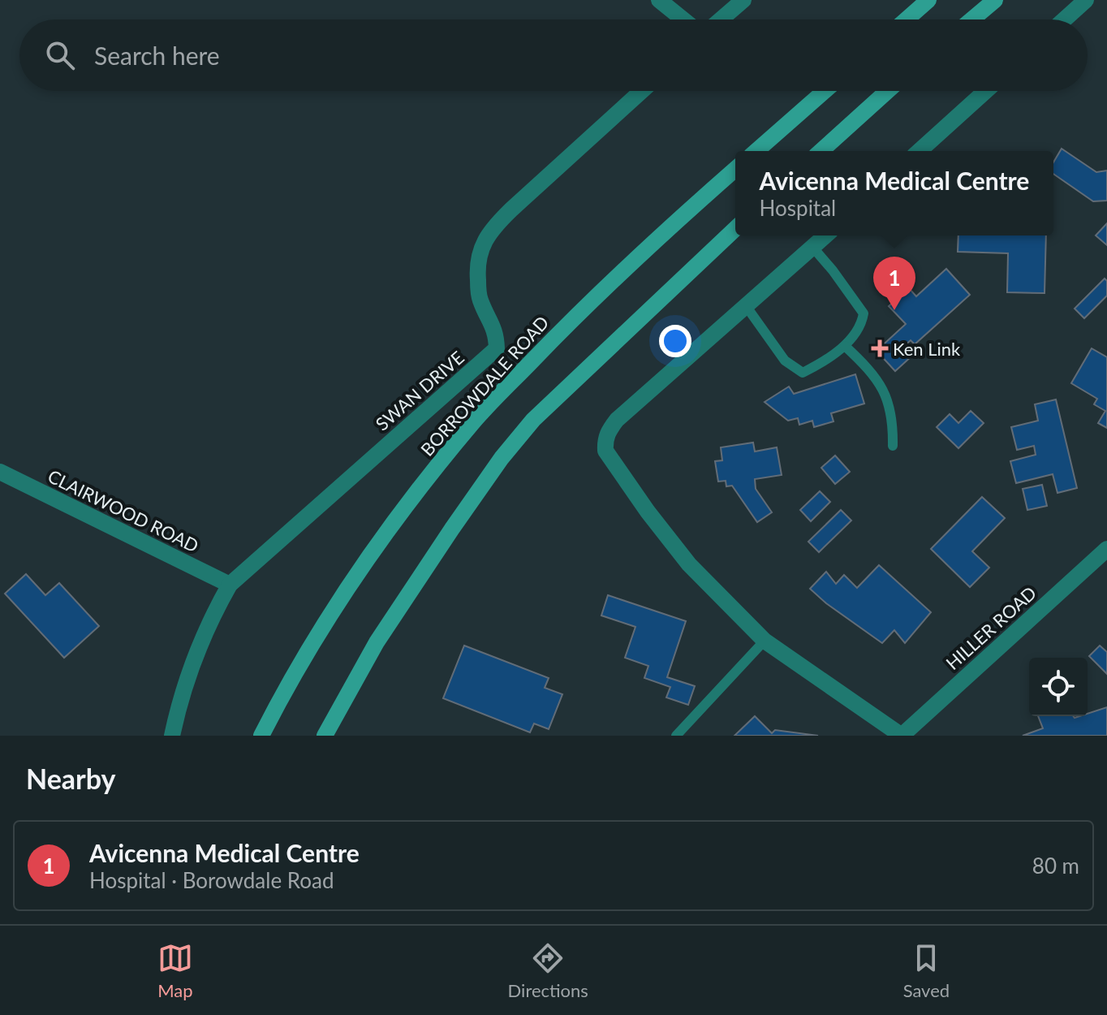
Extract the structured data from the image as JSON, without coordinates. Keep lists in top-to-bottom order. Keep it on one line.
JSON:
{"streets":{"main road":["BORROWDALE ROAD"],"street":["SWAN DRIVE","CLAIRWOOD ROAD","HILLER ROAD"]},"crossings":[["SWAN DRIVE","CLAIRWOOD ROAD"]],"places":{"health":["Ken Link"]},"page":{"search":"Search here","popup":["Avicenna Medical Centre","Hospital"],"pins":"1","heading":"Nearby","list":[{"mark":"1","name":"Avicenna Medical Centre","note":"Hospital · Borowdale Road","value":"80 m"}],"nav":["Map","Directions","Saved"]}}
